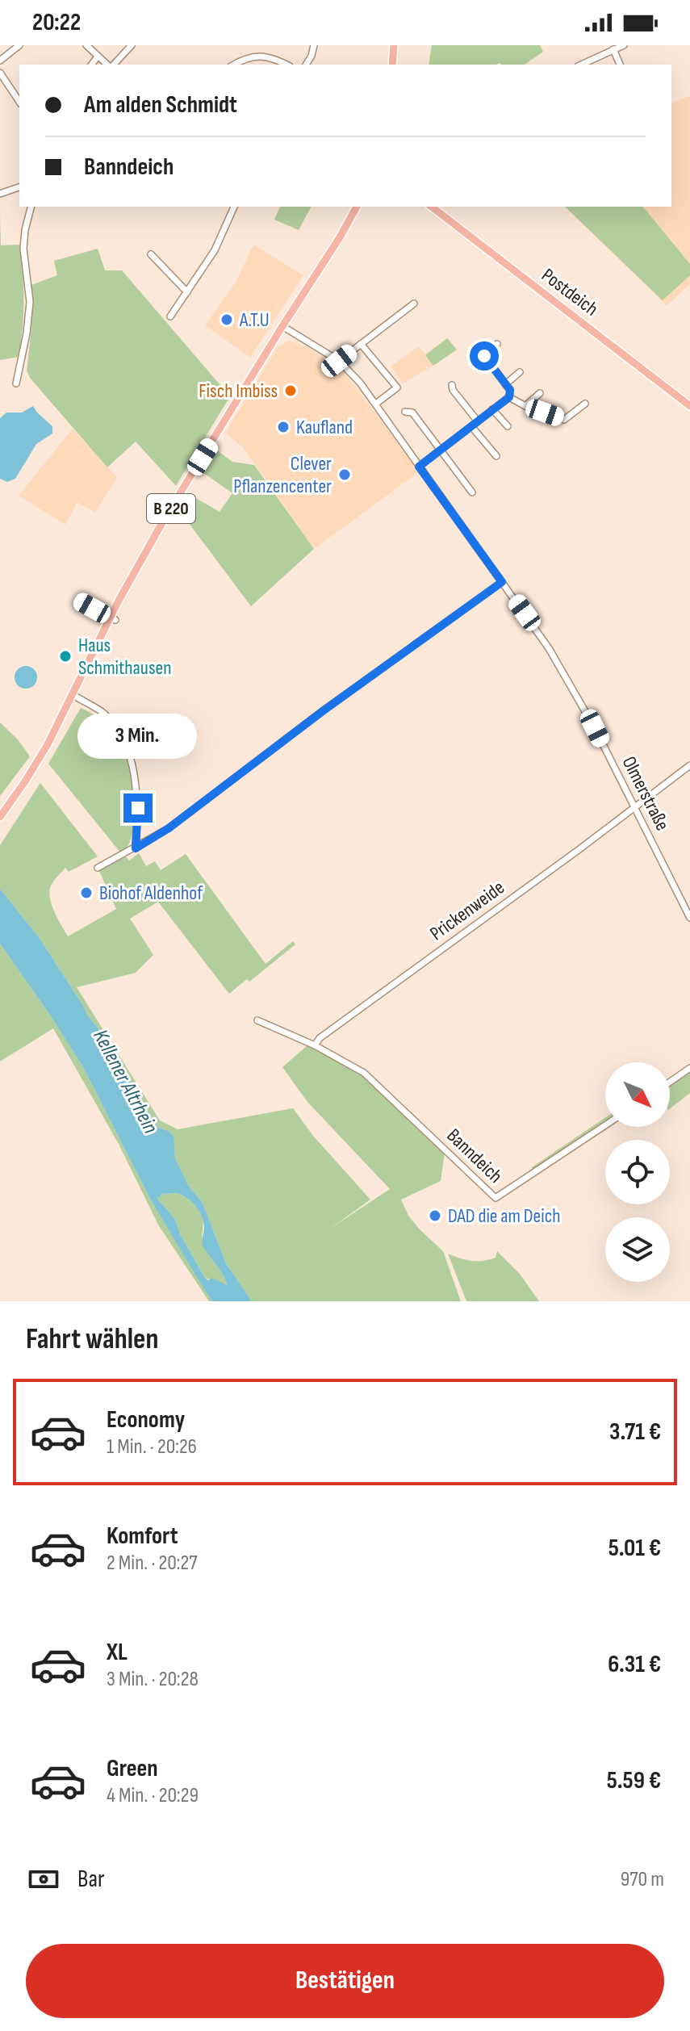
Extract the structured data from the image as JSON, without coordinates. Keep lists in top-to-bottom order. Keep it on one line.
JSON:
{"streets":{"main road":["Postdeich","B 220"],"street":["Olmerstraße","Prickenweide","Banndeich"]},"crossings":[["B 220","Olmerstraße"],["Olmerstraße","Prickenweide"],["Prickenweide","Banndeich"]],"water":["Kellener Altrhein"],"places":["A.T.U","Fisch Imbiss","Kaufland","Clever Pflanzencenter","Haus Schmithausen","Biohof Aldenhof","DAD die am Deich"],"north":"bottom right","page":{"status":"20:22","banner":["Am alden Schmidt","Banndeich"],"bubble":"3 Min.","heading":"Fahrt wählen","list":[{"name":"Economy","note":"1 Min. · 20:26","value":"3.71 €"},{"name":"Komfort","note":"2 Min. · 20:27","value":"5.01 €"},{"name":"XL","note":"3 Min. · 20:28","value":"6.31 €"},{"name":"Green","note":"4 Min. · 20:29","value":"5.59 €"}],"pay":["Bar","970 m"],"buttons":"Bestätigen"}}
